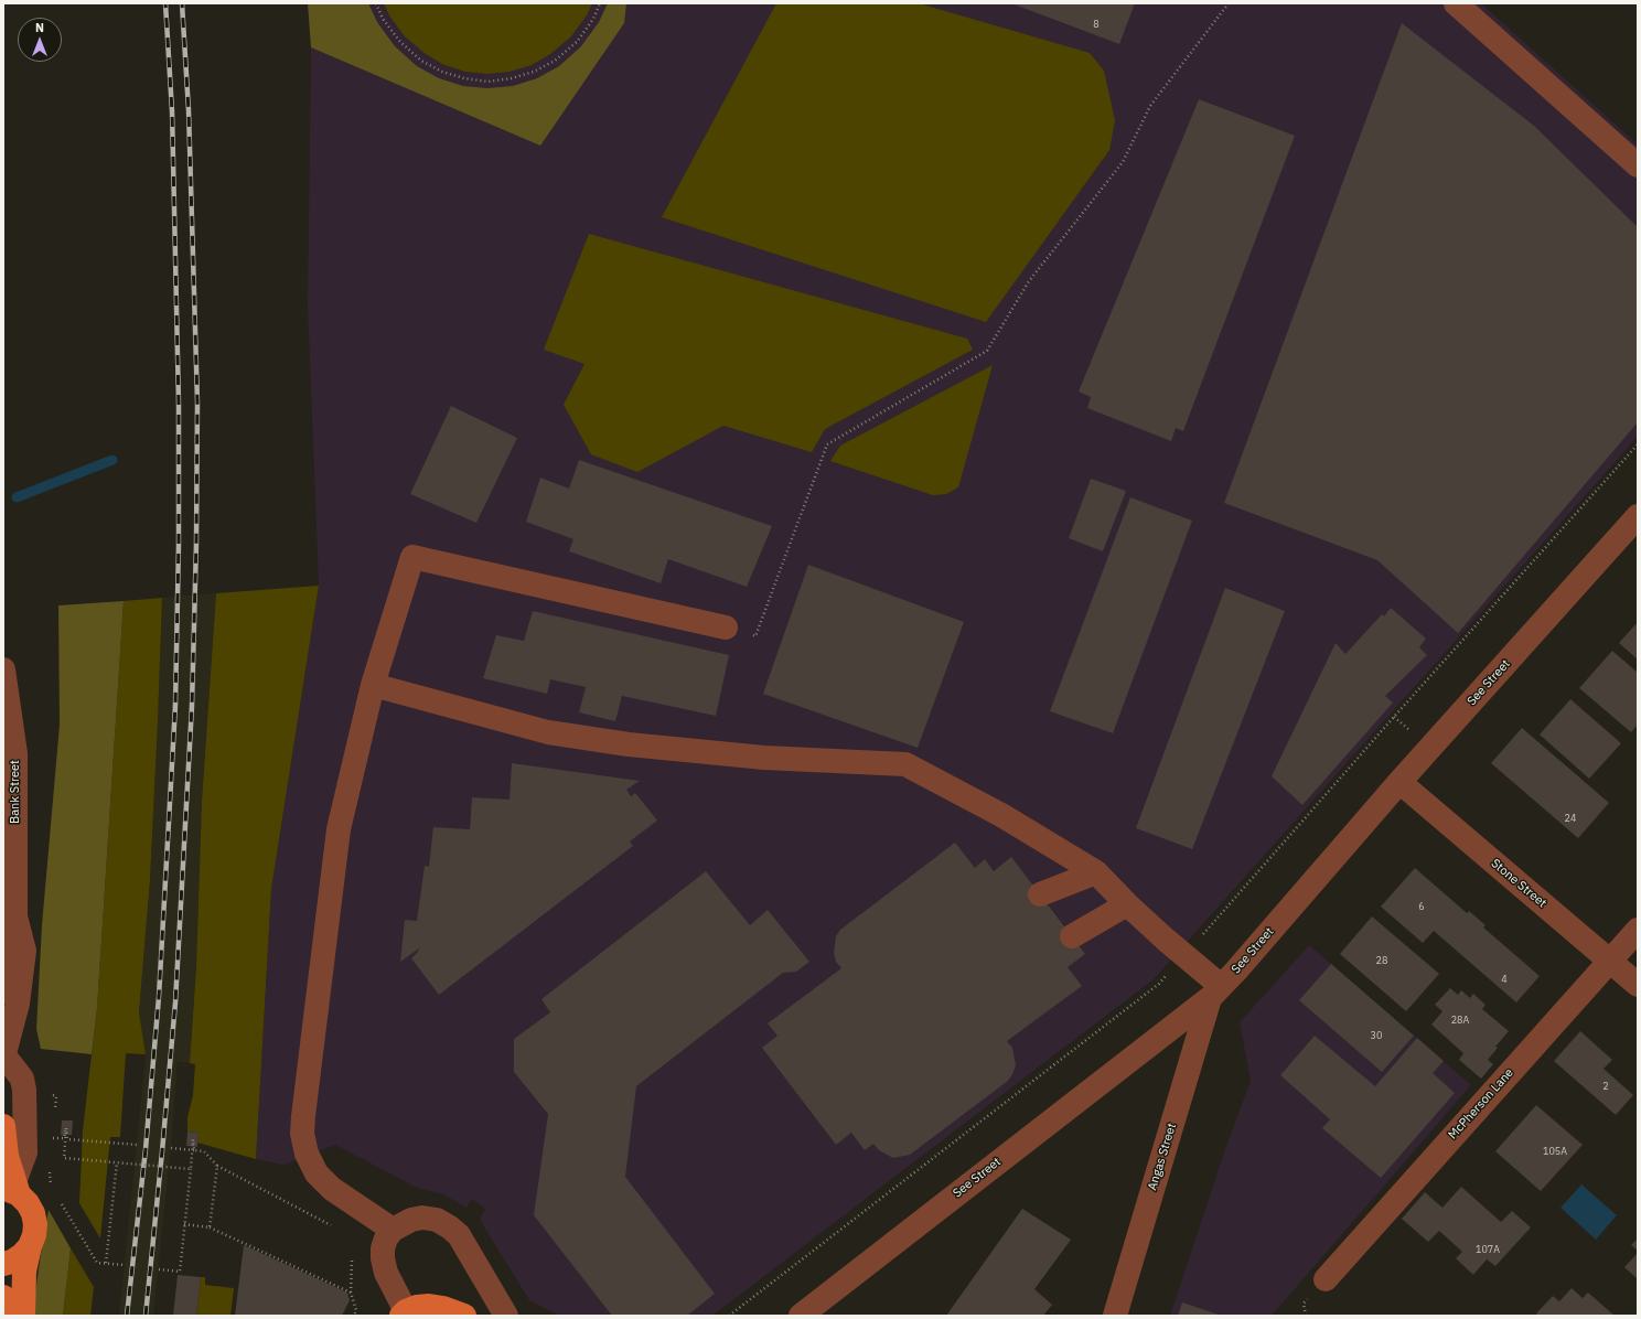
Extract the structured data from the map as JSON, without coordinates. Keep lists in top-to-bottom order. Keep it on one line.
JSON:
{"streets":{"street":["See Street","Bank Street","Stone Street","McPherson Lane","Angas Street"]},"crossings":[["See Street","Stone Street"],["See Street","Angas Street"],["Stone Street","McPherson Lane"]],"house_numbers":["8","24","6","28","4","28A","30","2","105A","107A"],"north":"top"}
